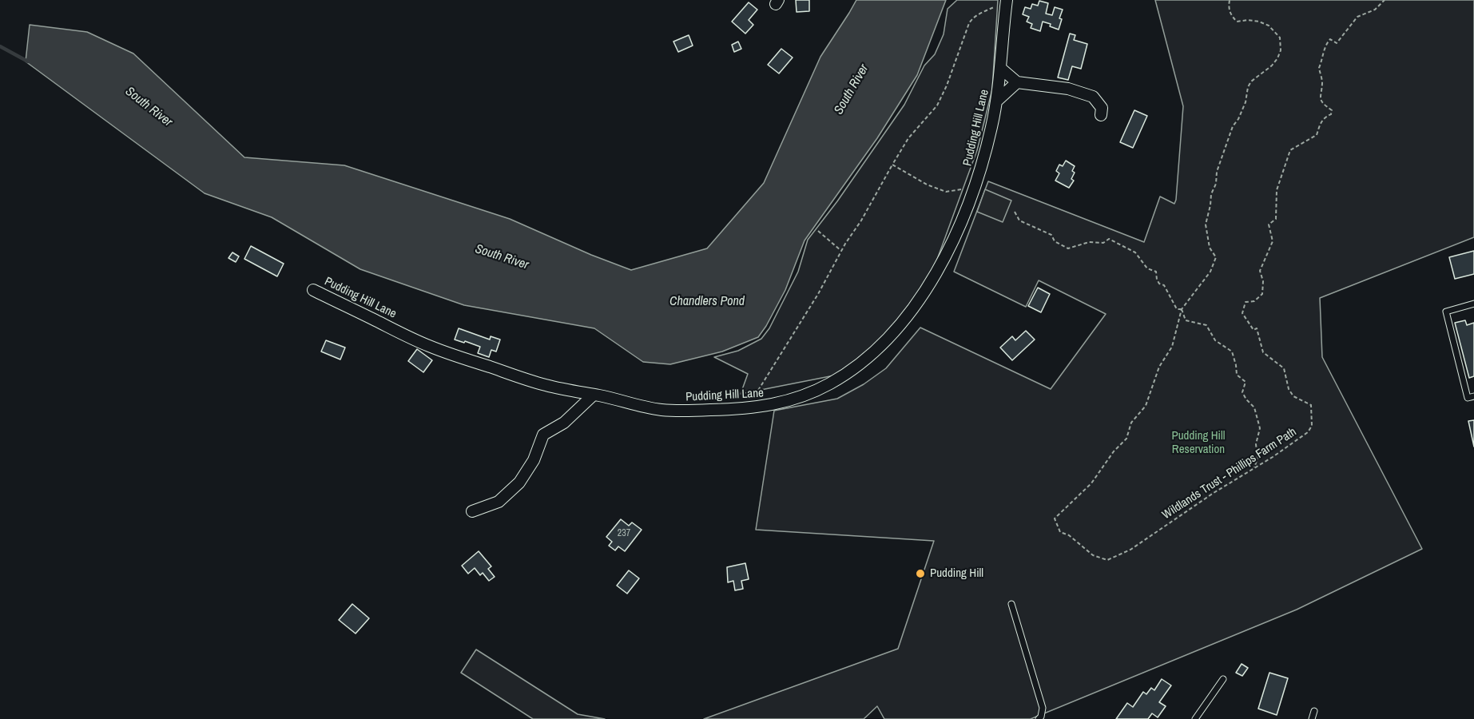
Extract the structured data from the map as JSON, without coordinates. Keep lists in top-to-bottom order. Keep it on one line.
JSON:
{"streets":{"street":["Pudding Hill Lane"],"path":["Wildlands Trust - Phillips Farm Path"]},"water":["South River","Chandlers Pond"],"parks":["Pudding Hill Reservation"],"places":["Pudding Hill"],"house_numbers":["237"]}
